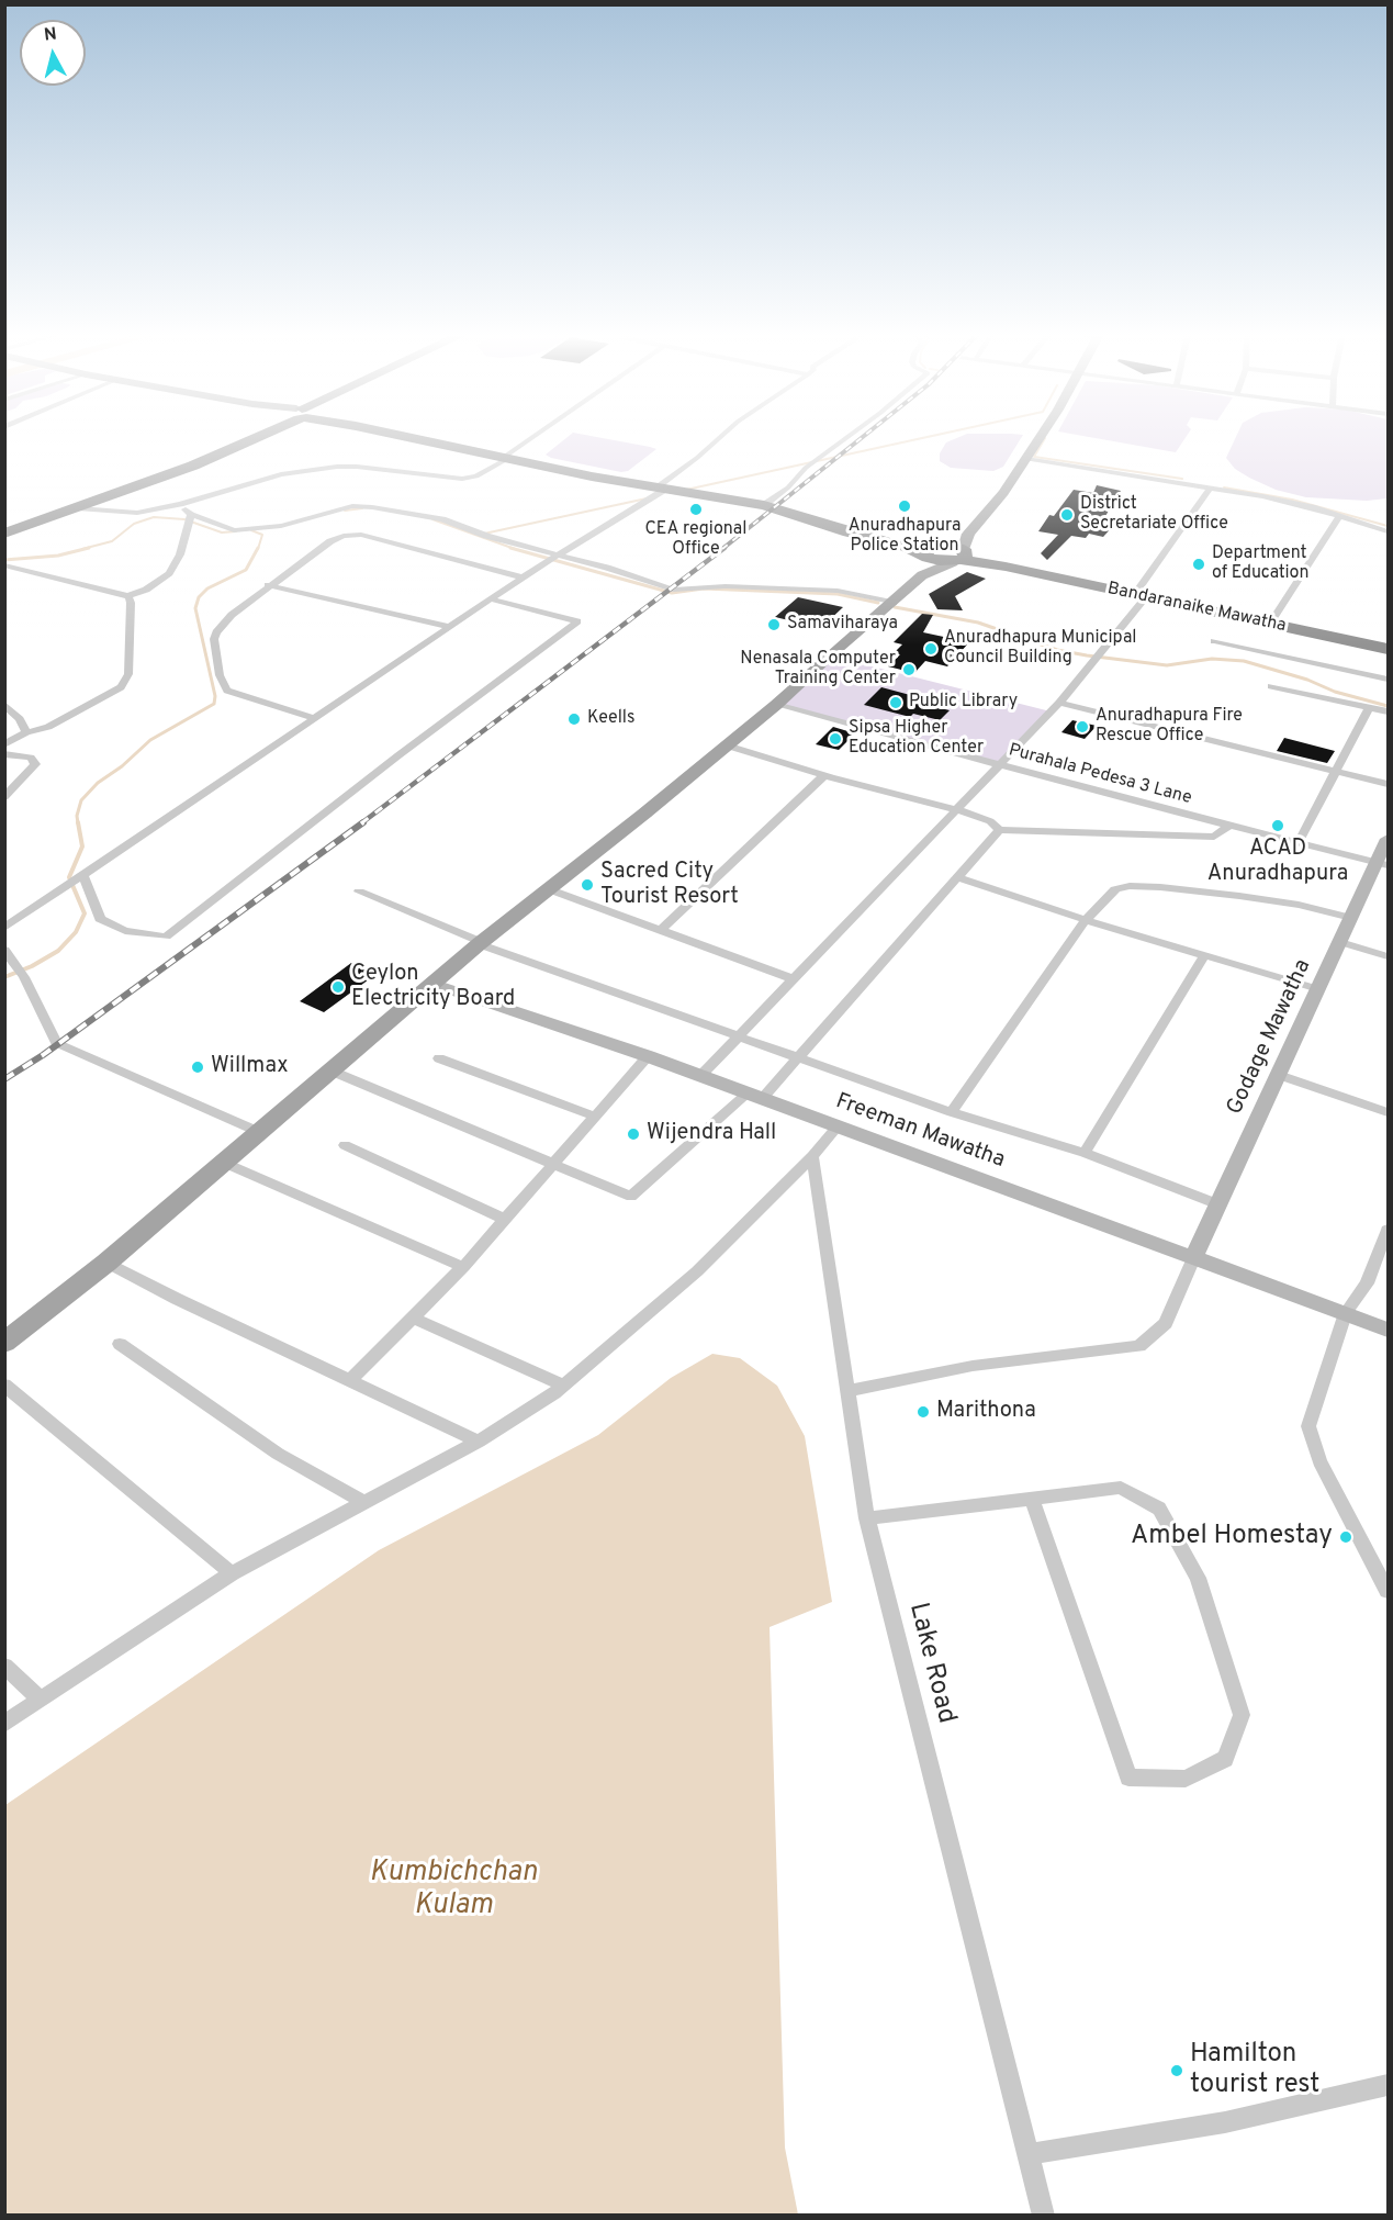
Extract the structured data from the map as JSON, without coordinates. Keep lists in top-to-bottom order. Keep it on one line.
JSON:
{"streets":{"highway":["Bandaranaike Mawatha"],"street":["Purahala Pedesa 3 Lane","Godage Mawatha","Freeman Mawatha","Lake Road"]},"crossings":[["Purahala Pedesa 3 Lane","Godage Mawatha"],["Godage Mawatha","Freeman Mawatha"]],"water":["Kumbichchan Kulam"],"places":["Anuradhapura Police Station","CEA regional Office","District Secretariate Office","Department of Education","Samaviharaya","Anuradhapura Municipal Council Building","Nenasala Computer Training Center","Public Library","Keells","Anuradhapura Fire Rescue Office","Sipsa Higher Education Center","ACAD Anuradhapura","Sacred City Tourist Resort","Ceylon Electricity Board","Willmax","Wijendra Hall","Marithona","Ambel Homestay","Hamilton tourist rest"],"north":"top"}
